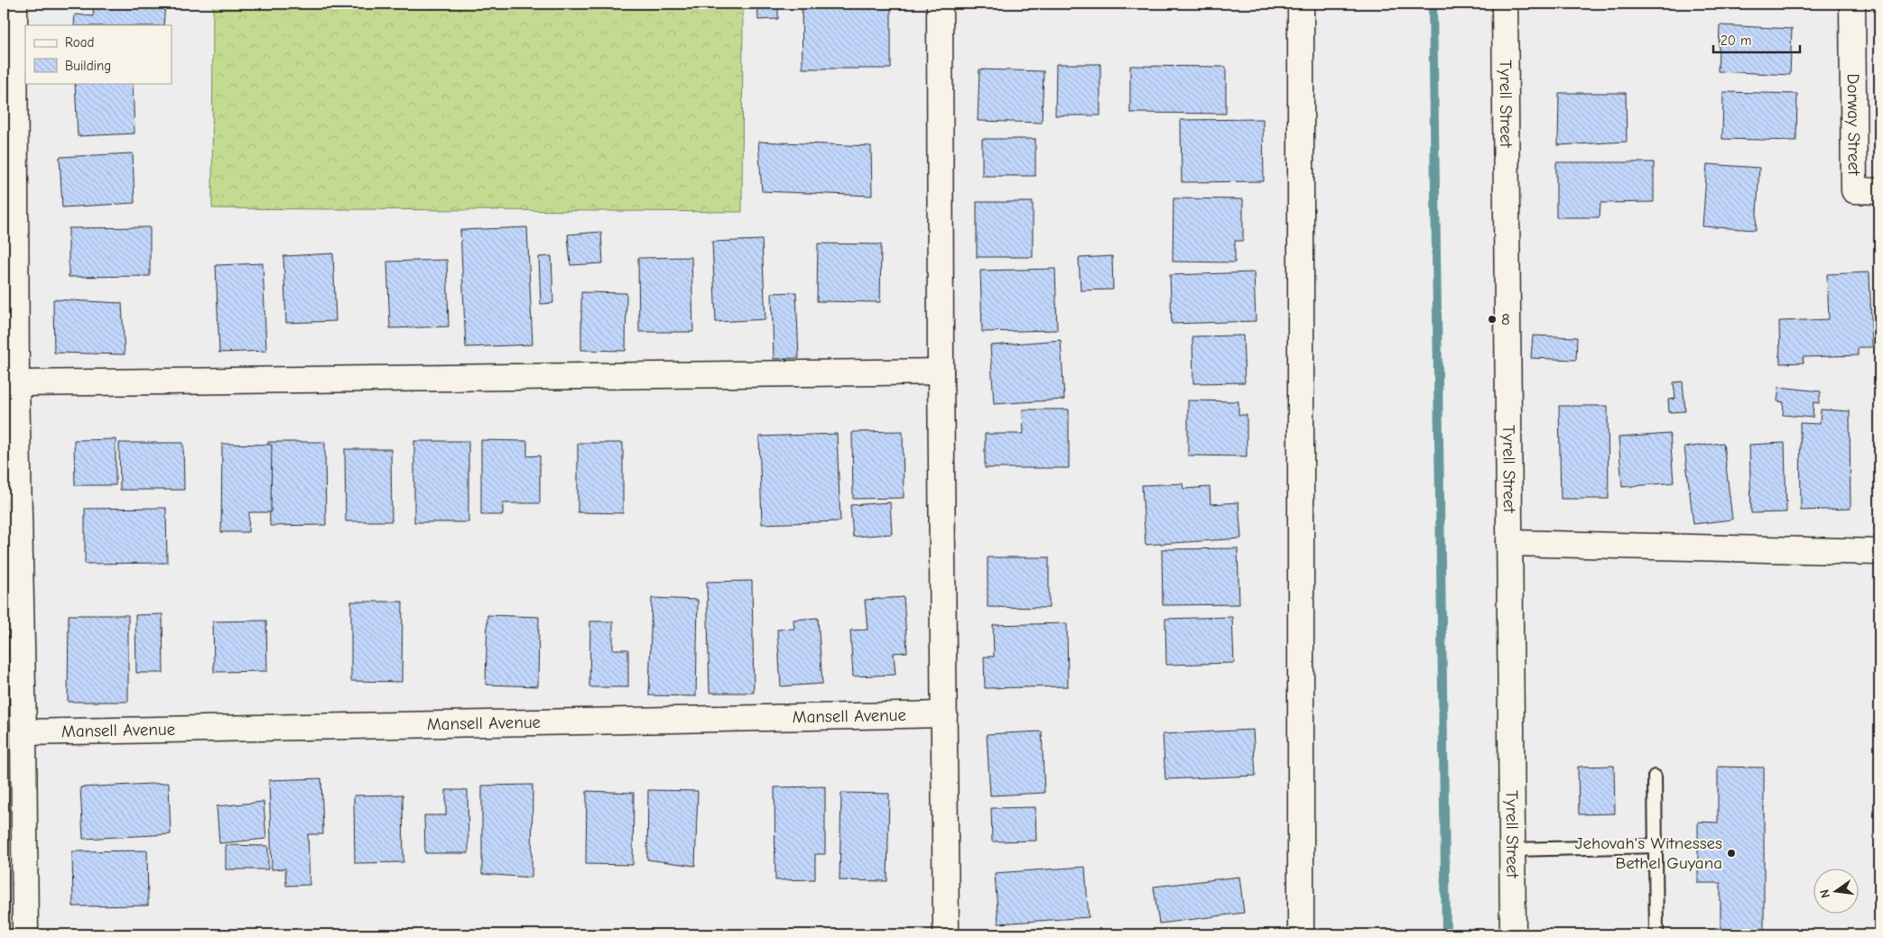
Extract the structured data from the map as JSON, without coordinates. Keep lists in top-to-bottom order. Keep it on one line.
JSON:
{"streets":{"street":["Tyrell Street","Dorway Street","Mansell Avenue"]},"places":["8","Jehovah's Witnesses Bethel Guyana"],"legend":["Road","Building"],"scale_bar":"20 m","north":"left"}
